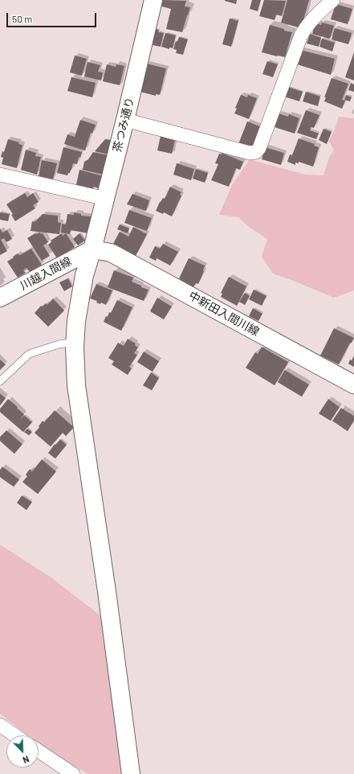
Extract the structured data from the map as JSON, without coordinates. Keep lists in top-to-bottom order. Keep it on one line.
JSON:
{"streets":{"main road":["茶つみ通り","川越入間線","中新田入間川線"]},"crossings":[["茶つみ通り","川越入間線"],["茶つみ通り","中新田入間川線"],["川越入間線","中新田入間川線"]],"scale_bar":"50 m","north":"bottom right"}
